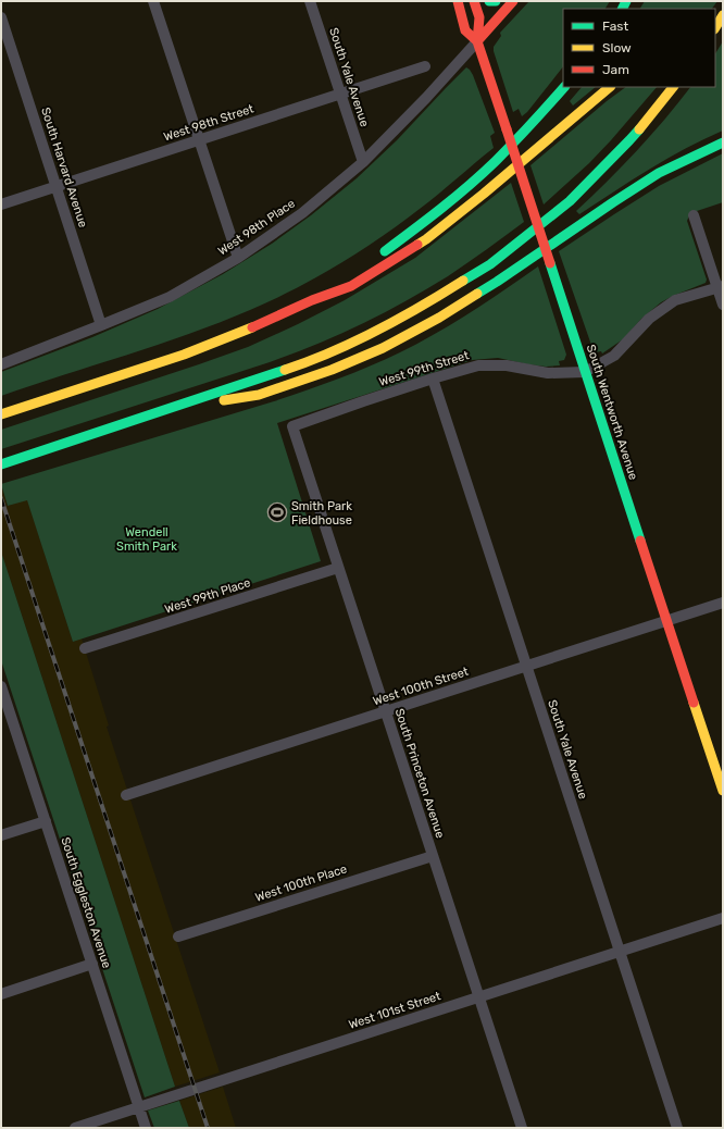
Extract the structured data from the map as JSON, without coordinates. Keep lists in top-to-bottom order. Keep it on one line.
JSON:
{"streets":{"main road":["South Wentworth Avenue"],"street":["South Yale Avenue","West 98th Street","South Harvard Avenue","West 98th Place","West 99th Street","West 99th Place","West 100th Street","South Princeton Avenue","West 100th Place","South Eggleston Avenue","West 101st Street"]},"crossings":[["South Yale Avenue","West 98th Street"],["South Yale Avenue","West 98th Place"],["South Yale Avenue","West 99th Street"],["South Yale Avenue","West 100th Street"],["South Yale Avenue","West 101st Street"],["West 98th Street","South Harvard Avenue"],["South Harvard Avenue","West 98th Place"],["West 98th Place","South Wentworth Avenue"],["West 99th Street","South Wentworth Avenue"],["West 99th Street","South Princeton Avenue"],["South Wentworth Avenue","West 100th Street"],["West 99th Place","South Princeton Avenue"],["West 100th Street","South Princeton Avenue"],["South Princeton Avenue","West 100th Place"],["South Princeton Avenue","West 101st Street"],["South Eggleston Avenue","West 101st Street"]],"parks":["Wendell Smith Park"],"places":{"sports":["Smith Park Fieldhouse"]},"legend":["Fast","Slow","Jam"]}
